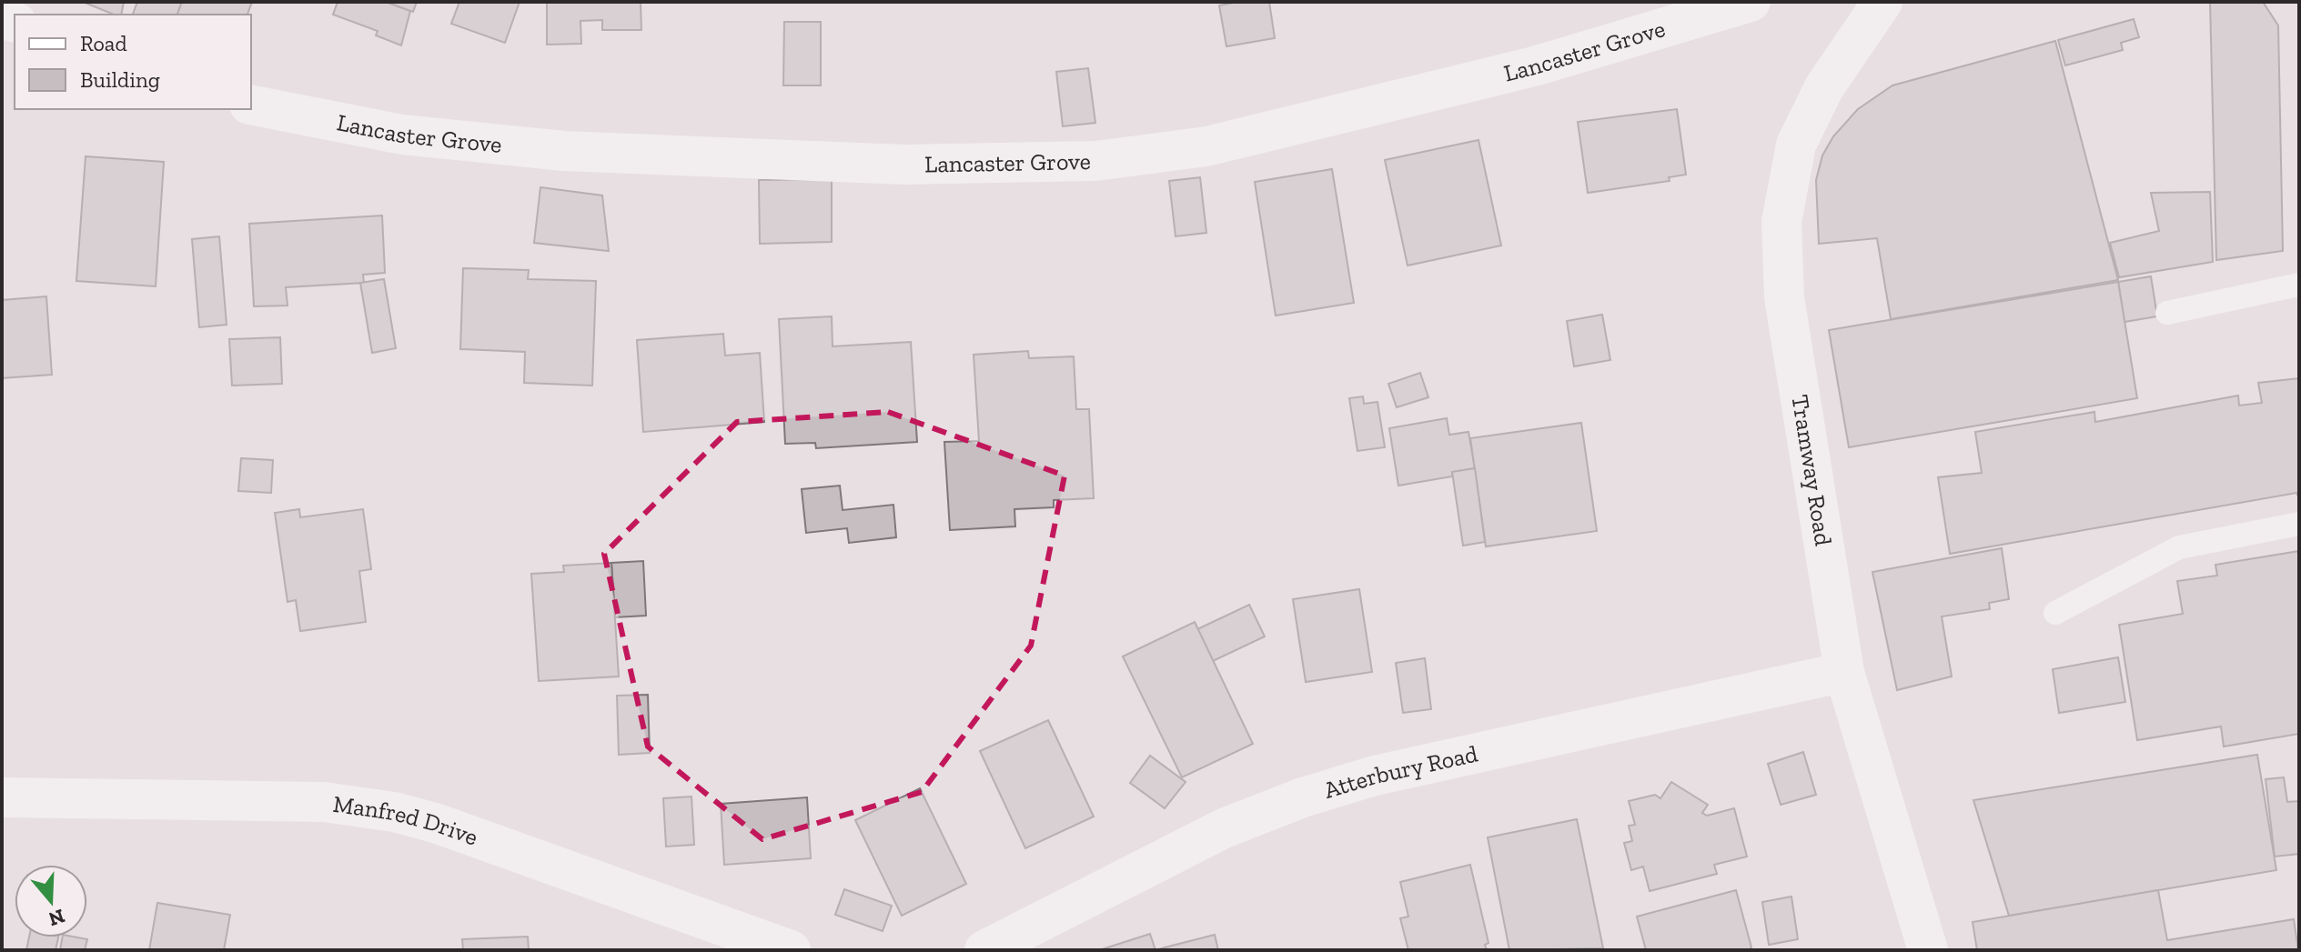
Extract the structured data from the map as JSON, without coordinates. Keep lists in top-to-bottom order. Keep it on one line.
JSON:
{"streets":{"street":["Lancaster Grove","Tramway Road","Atterbury Road","Manfred Drive"]},"crossings":[["Tramway Road","Atterbury Road"]],"legend":["Road","Building"],"north":"bottom"}
